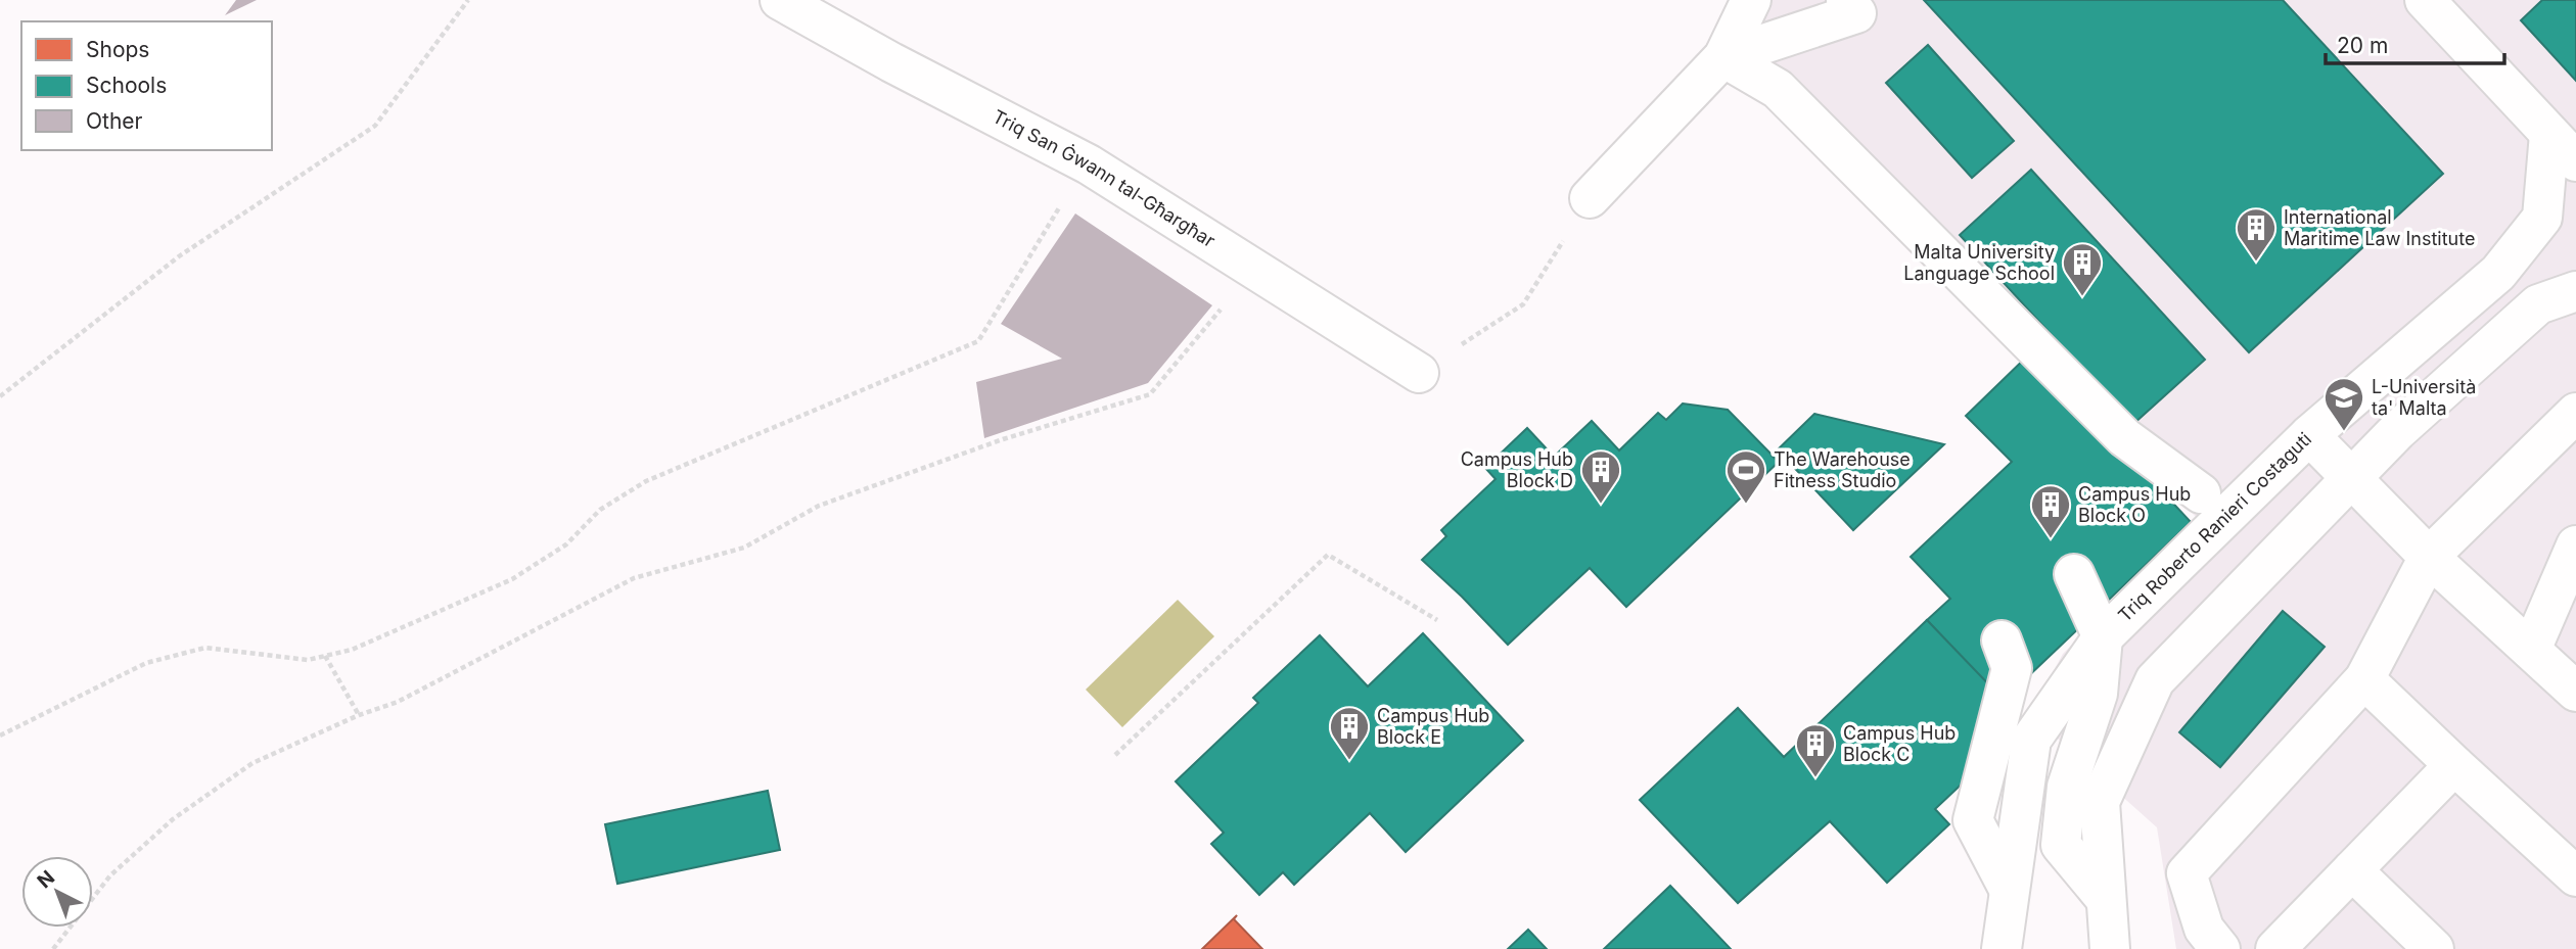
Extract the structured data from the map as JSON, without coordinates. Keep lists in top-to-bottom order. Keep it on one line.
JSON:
{"streets":{"street":["Triq San Ġwann tal-Għargħar","Triq Roberto Ranieri Costaguti"]},"places":{"building":["International Maritime Law Institute","Malta University Language School","Campus Hub Block D","Campus Hub Block O","Campus Hub Block E","Campus Hub Block C"],"school or university":["L-Università ta' Malta"],"sports":["The Warehouse Fitness Studio"]},"legend":["Shops","Schools","Other"],"scale_bar":"20 m","north":"top left"}
